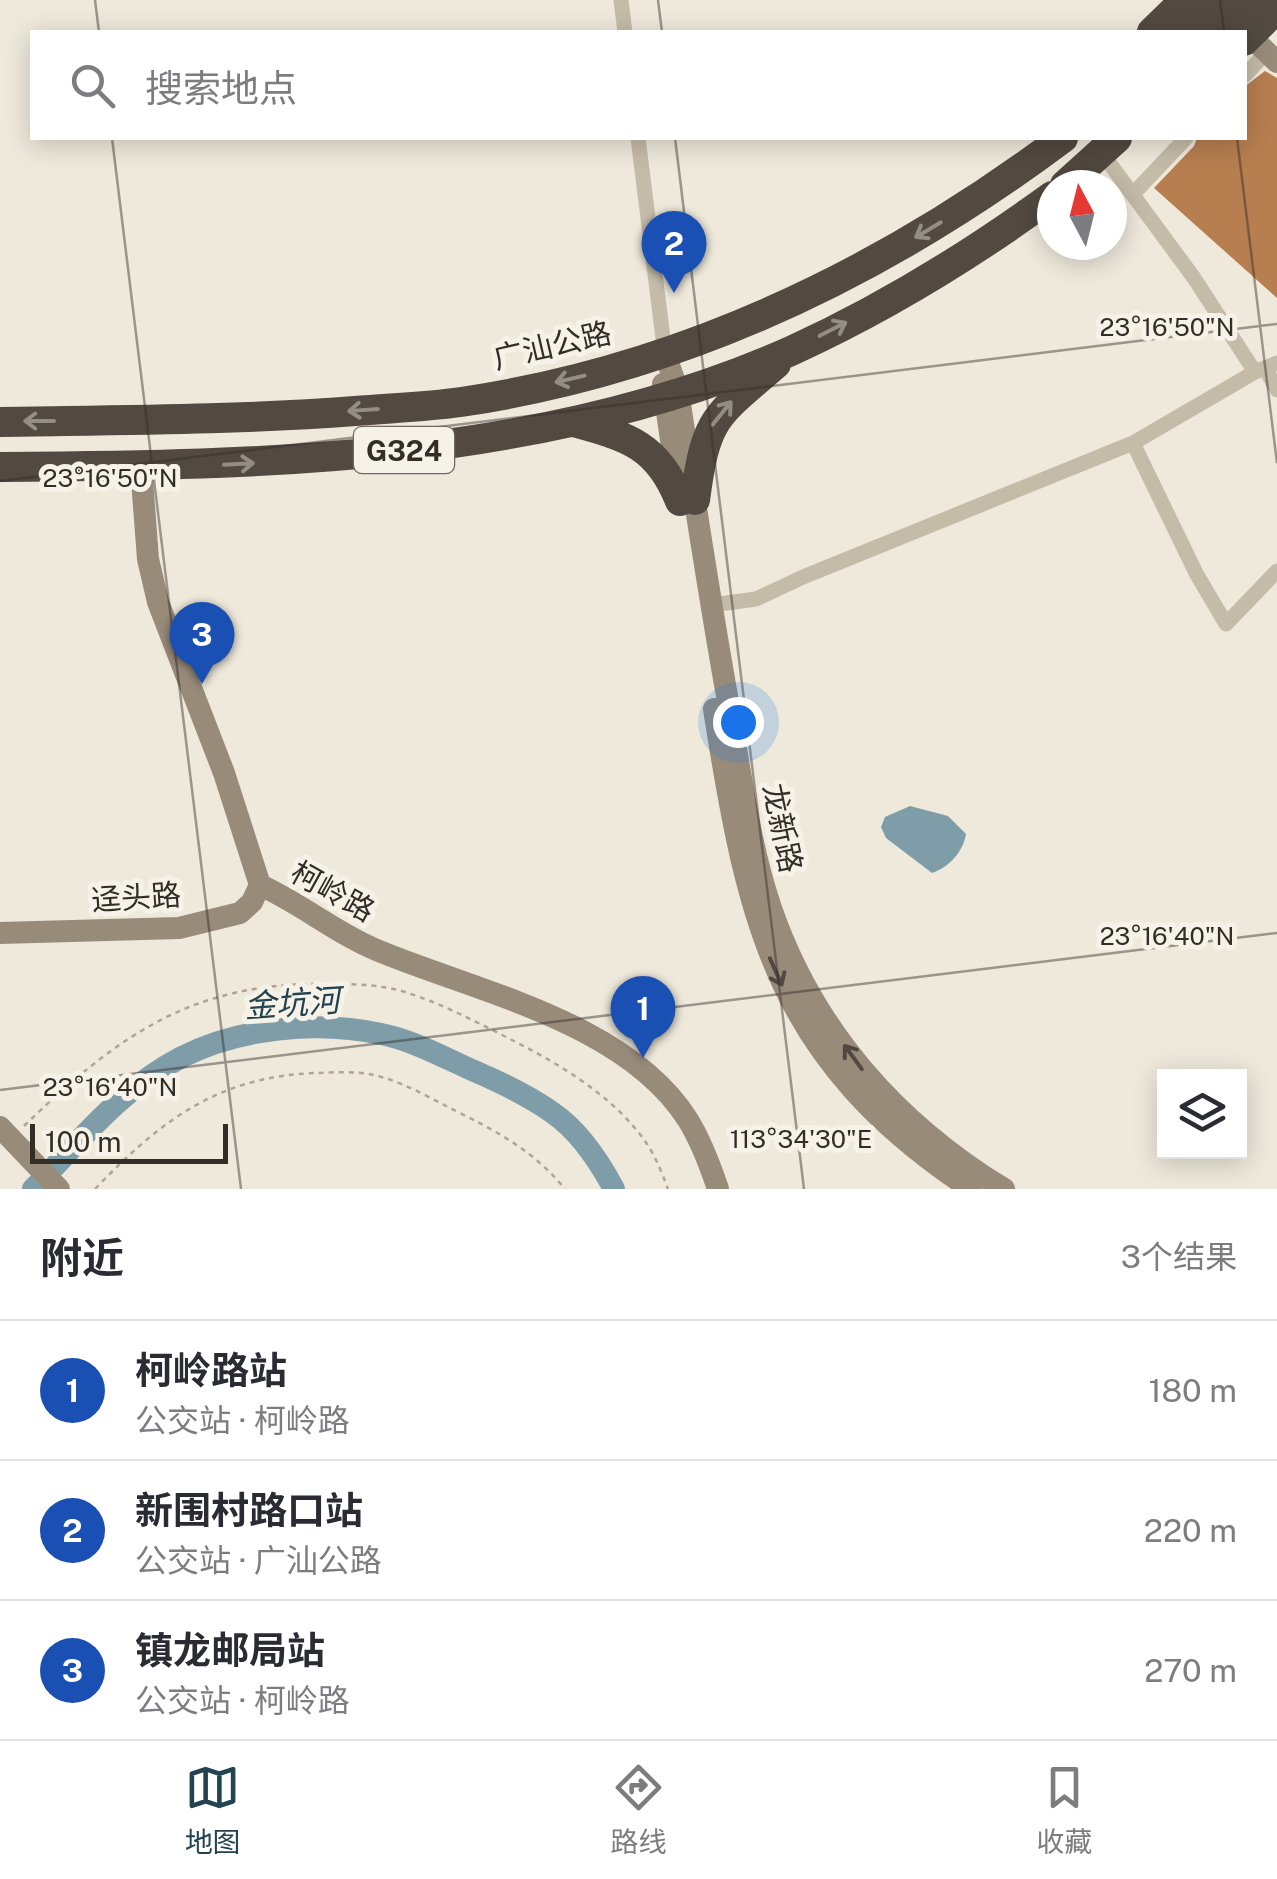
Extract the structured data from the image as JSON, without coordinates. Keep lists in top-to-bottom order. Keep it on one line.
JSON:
{"streets":{"highway":["广汕公路","G324"],"street":["龙新路","柯岭路","迳头路"]},"crossings":[["广汕公路","龙新路"],["G324","龙新路"],["G324","柯岭路"],["柯岭路","迳头路"]],"water":["金坑河"],"scale_bar":"100 m","north":"top","page":{"search":"搜索地点","pins":["2","3","1"],"scale":"100 m","heading":["附近","3个结果"],"list":[{"mark":"1","name":"柯岭路站","note":"公交站 · 柯岭路","value":"180 m"},{"mark":"2","name":"新围村路口站","note":"公交站 · 广汕公路","value":"220 m"},{"mark":"3","name":"镇龙邮局站","note":"公交站 · 柯岭路","value":"270 m"}],"nav":["地图","路线","收藏"]},"coordinates":["23°16'50\"N","23°16'40\"N","113°34'30\"E"]}
